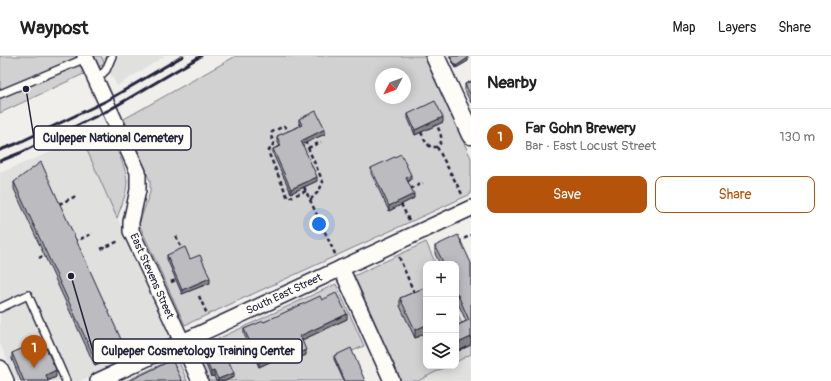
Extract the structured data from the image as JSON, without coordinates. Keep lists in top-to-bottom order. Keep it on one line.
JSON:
{"streets":{"street":["East Stevens Street","South East Street"]},"crossings":[["East Stevens Street","South East Street"]],"places":["Culpeper National Cemetery","Culpeper Cosmetology Training Center"],"north":"bottom left","page":{"header":"Waypost","nav":["Map","Layers","Share"],"heading":"Nearby","list":[{"mark":"1","name":"Far Gohn Brewery","note":"Bar · East Locust Street","value":"130 m"}],"buttons":["Save","Share"],"map_buttons":["+","−"],"pins":"1"}}
